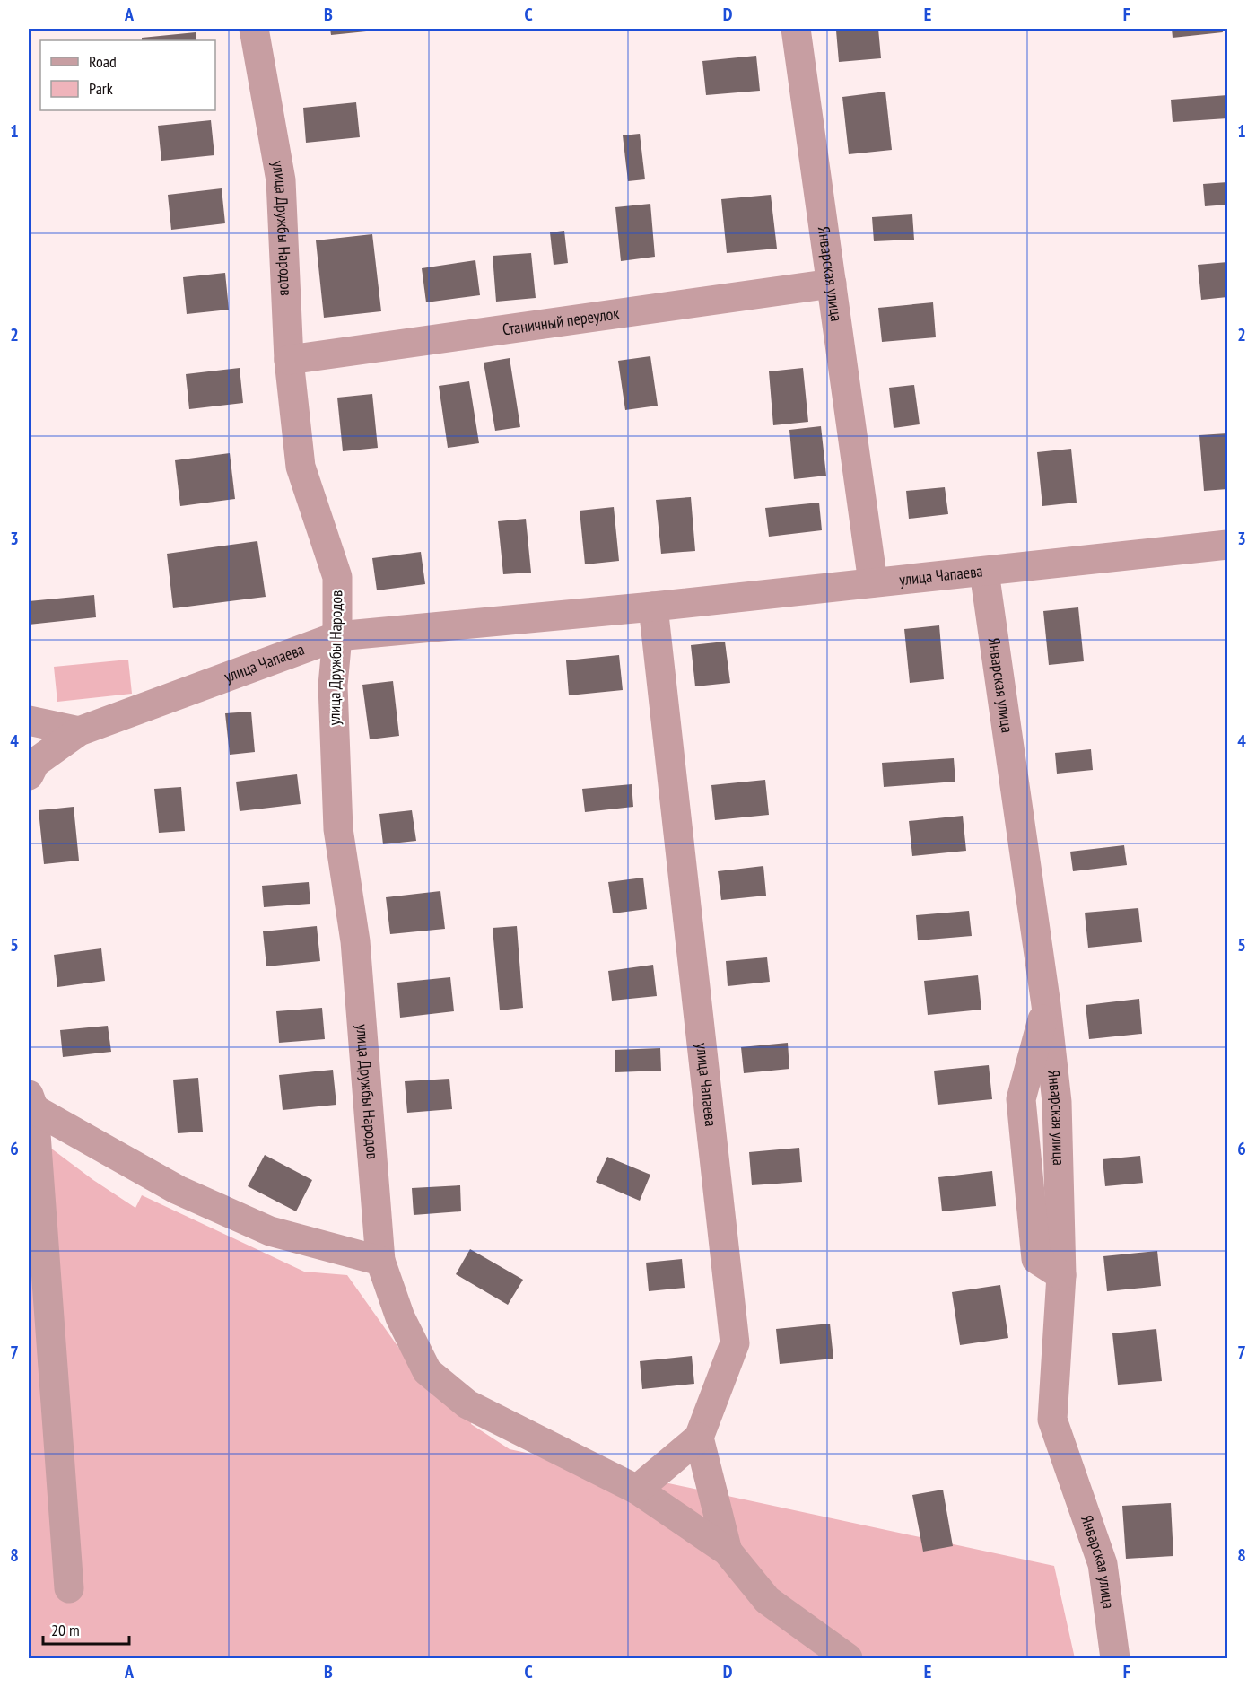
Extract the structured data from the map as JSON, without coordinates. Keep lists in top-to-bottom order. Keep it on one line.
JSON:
{"streets":{"street":["улица Дружбы Народов","Январская улица","Станичный переулок","улица Чапаева"]},"crossings":[["улица Дружбы Народов","Станичный переулок"],["улица Дружбы Народов","улица Чапаева"],["Январская улица","Станичный переулок"],["Январская улица","улица Чапаева"]],"legend":["Road","Park"],"scale_bar":"20 m","grid":{"columns":["A","B","C","D","E","F"],"rows":["1","2","3","4","5","6","7","8"]}}
